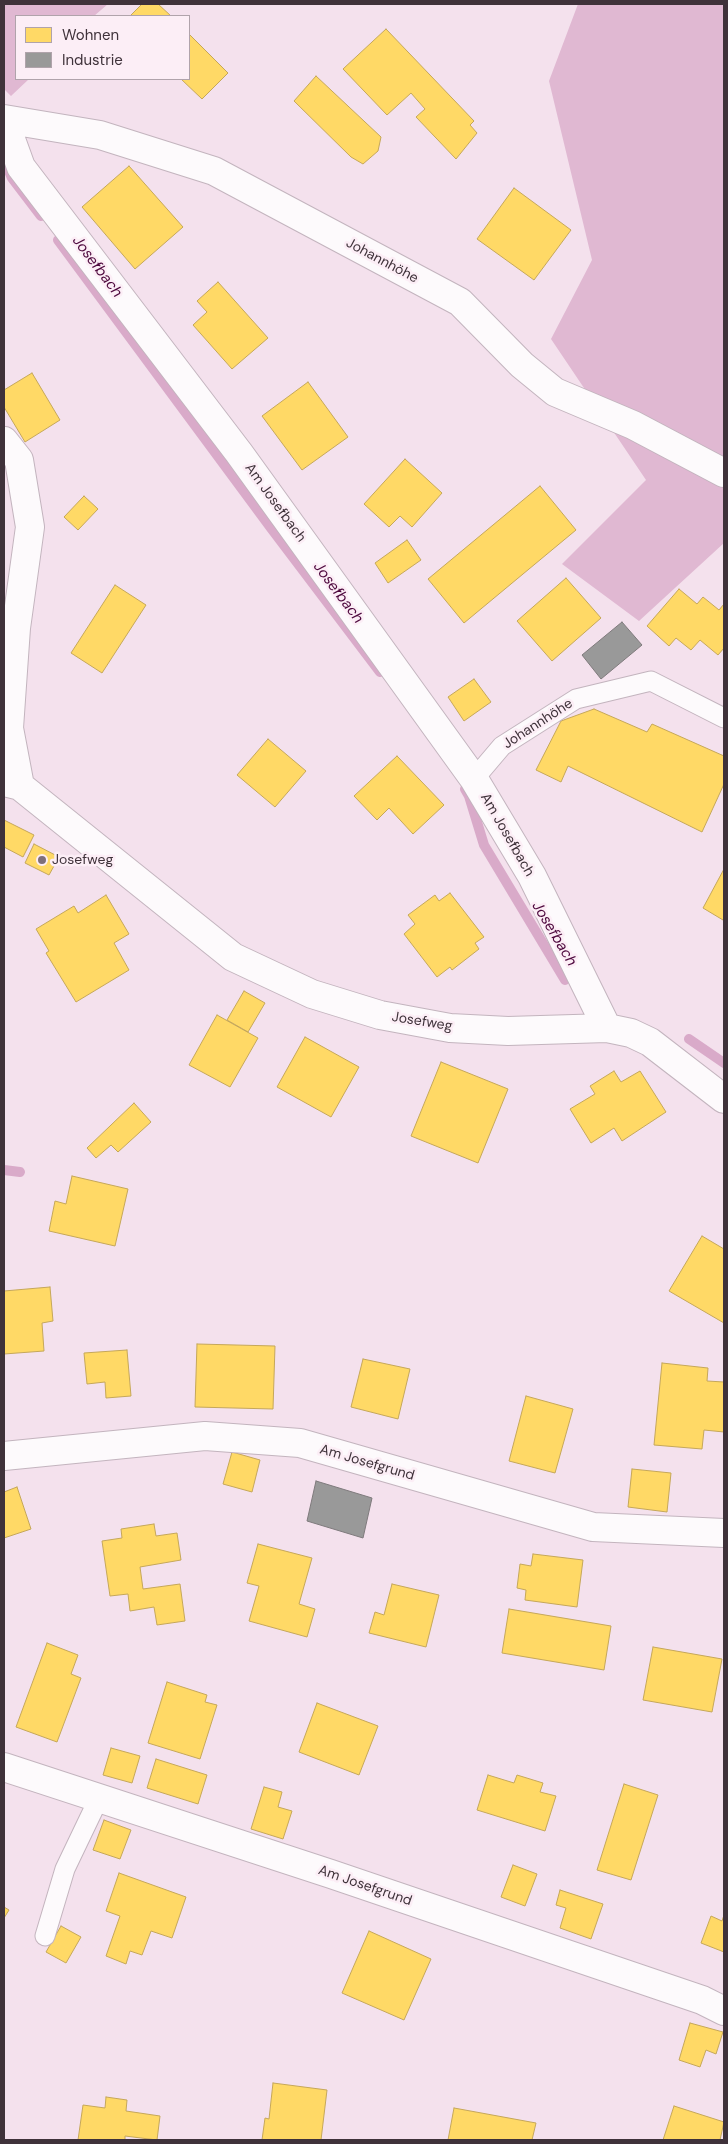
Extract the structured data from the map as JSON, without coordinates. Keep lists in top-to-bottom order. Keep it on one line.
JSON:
{"streets":{"street":["Johannhöhe","Am Josefbach","Josefweg","Am Josefgrund"]},"crossings":[["Johannhöhe","Am Josefbach"],["Am Josefbach","Josefweg"]],"water":["Josefbach"],"places":["Josefweg"],"legend":["Wohnen","Industrie"]}
